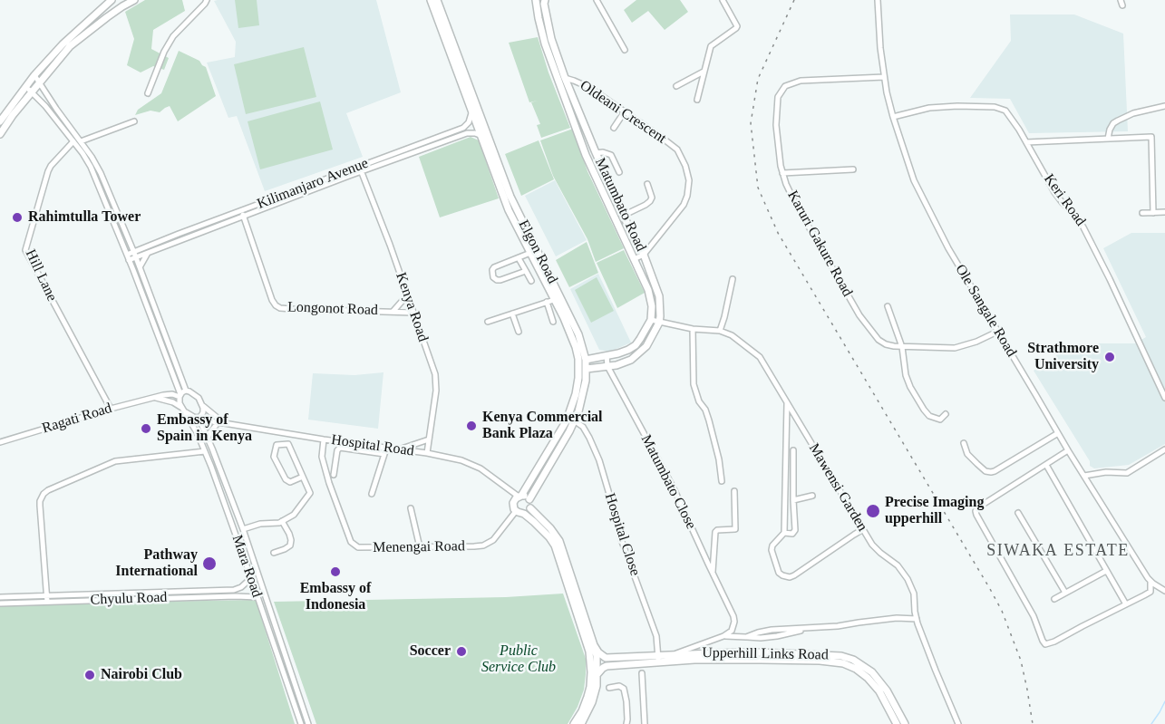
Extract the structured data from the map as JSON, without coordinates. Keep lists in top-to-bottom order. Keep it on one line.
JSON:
{"streets":{"street":["Oldeani Crescent","Kilimanjaro Avenue","Keri Road","Matumbato Road","Karuri Gakure Road","Elgon Road","Hill Lane","Kenya Road","Longonot Road","Ole Sangale Road","Ragati Road","Hospital Road","Matumbato Close","Mawensi Garden","Hospital Close","Menengai Road","Mara Road","Chyulu Road","Upperhill Links Road"]},"crossings":[["Oldeani Crescent","Matumbato Road"],["Kilimanjaro Avenue","Elgon Road"],["Kilimanjaro Avenue","Kenya Road"],["Kilimanjaro Avenue","Longonot Road"],["Kilimanjaro Avenue","Mara Road"],["Keri Road","Ole Sangale Road"],["Matumbato Road","Elgon Road"],["Matumbato Road","Matumbato Close"],["Matumbato Road","Mawensi Garden"],["Karuri Gakure Road","Ole Sangale Road"],["Elgon Road","Hospital Road"],["Elgon Road","Hospital Close"],["Elgon Road","Menengai Road"],["Hill Lane","Ragati Road"],["Hill Lane","Mara Road"],["Kenya Road","Longonot Road"],["Kenya Road","Hospital Road"],["Ragati Road","Hospital Road"],["Ragati Road","Mara Road"],["Hospital Road","Menengai Road"],["Hospital Road","Mara Road"],["Hospital Close","Upperhill Links Road"],["Mara Road","Chyulu Road"]],"districts":["SIWAKA ESTATE"],"parks":["Public Service Club"],"places":["Rahimtulla Tower","Strathmore University","Kenya Commercial Bank Plaza","Embassy of Spain in Kenya","Precise Imaging upperhill","Pathway International","Embassy of Indonesia","Soccer","Nairobi Club"]}
